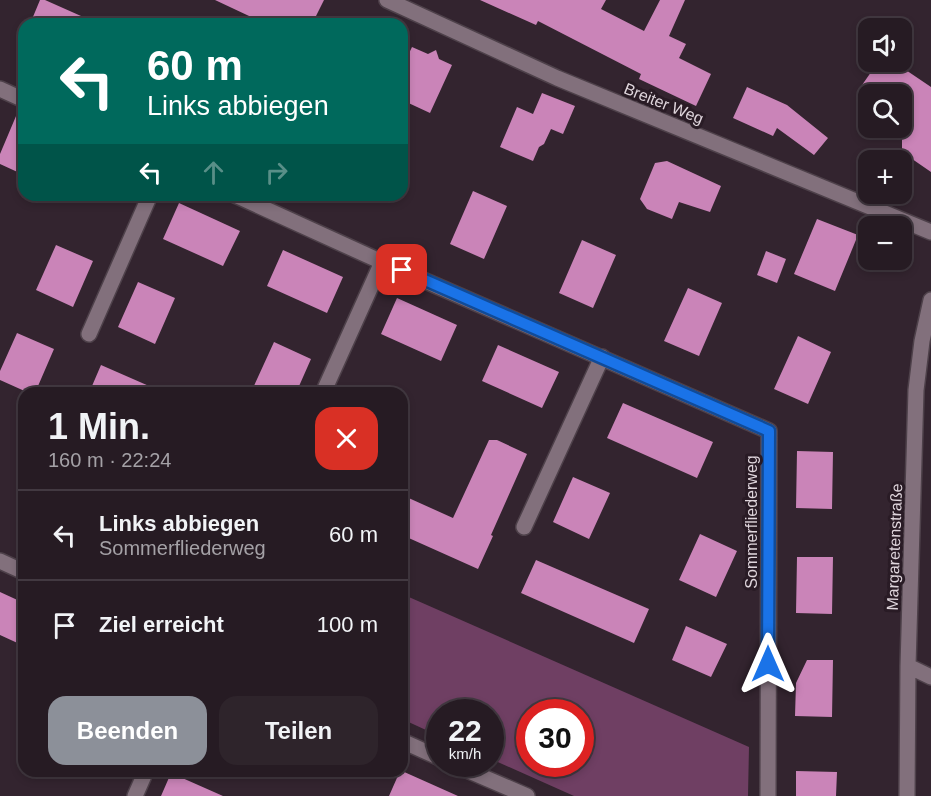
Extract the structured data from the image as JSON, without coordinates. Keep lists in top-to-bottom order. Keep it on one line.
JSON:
{"streets":{"street":["Breiter Weg","Sommerfliederweg","Margaretenstraße"]},"page":{"map_buttons":["+","−"],"turn":["60 m","Links abbiegen"],"heading":["1 Min.","160 m · 22:24"],"list":[{"name":"Links abbiegen","note":"Sommerfliederweg","value":"60 m"},{"name":"Ziel erreicht","value":"100 m"}],"buttons":["Beenden","Teilen"],"speed":"22 km/h","limit":"30"}}
